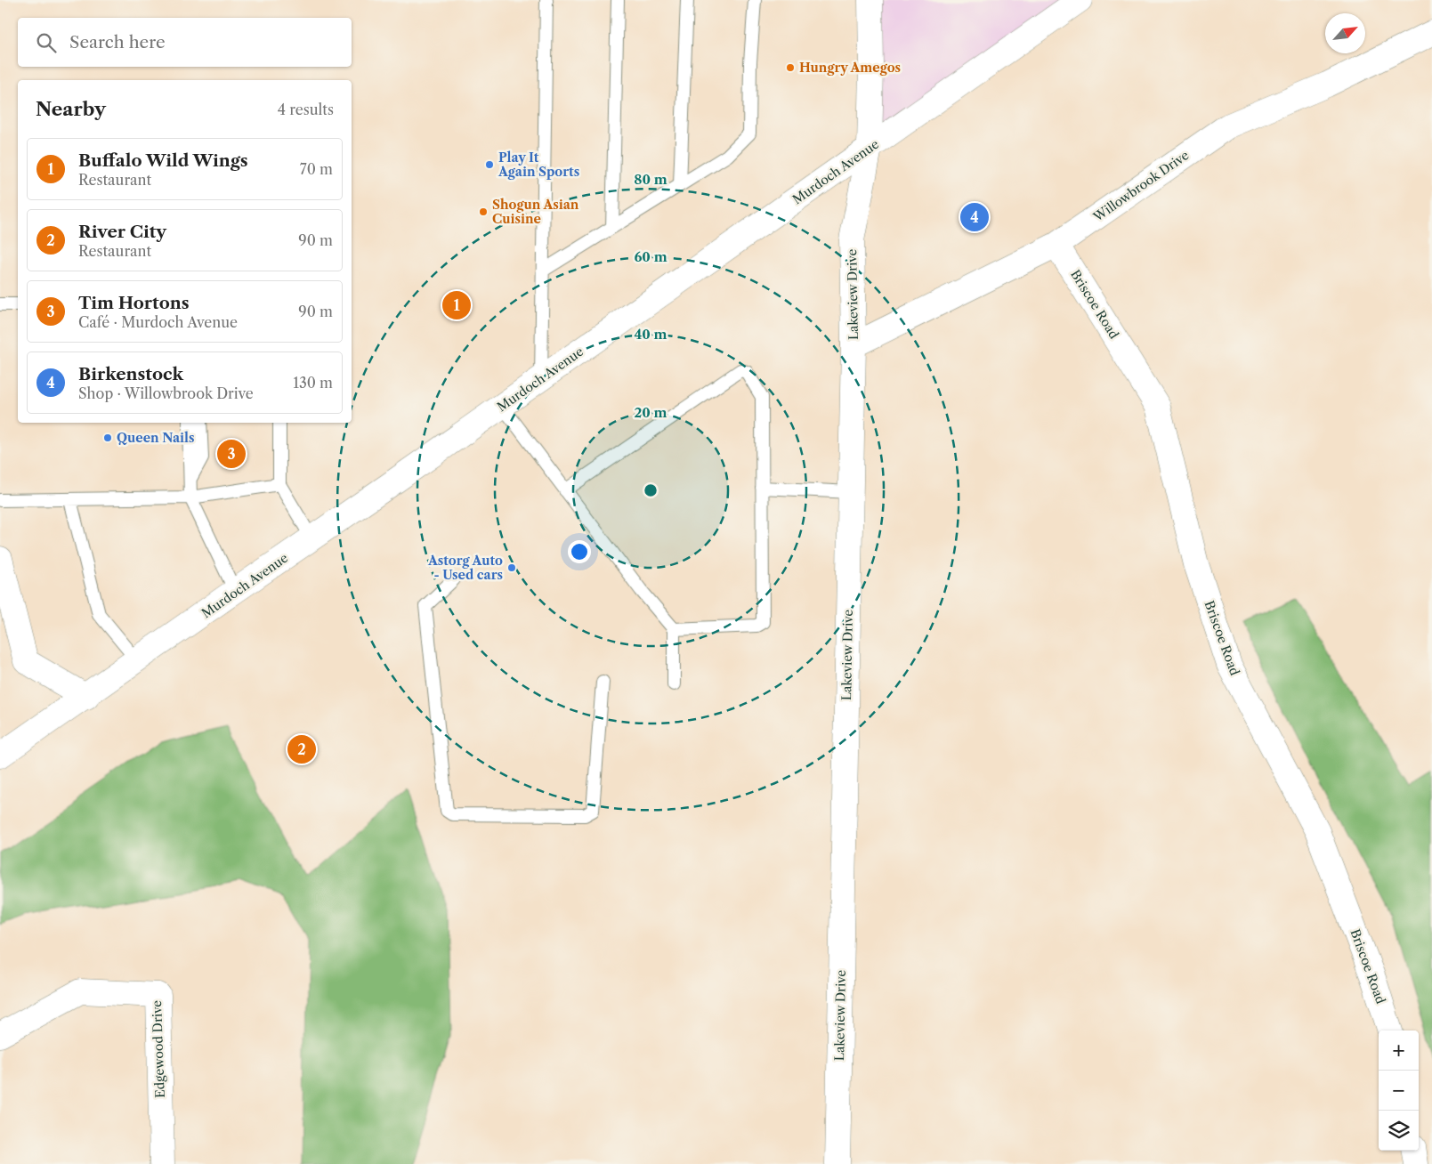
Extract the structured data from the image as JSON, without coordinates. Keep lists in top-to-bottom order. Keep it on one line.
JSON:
{"streets":{"street":["Murdoch Avenue","Willowbrook Drive","Lakeview Drive","Briscoe Road","Edgewood Drive"]},"crossings":[["Murdoch Avenue","Lakeview Drive"],["Willowbrook Drive","Lakeview Drive"],["Willowbrook Drive","Briscoe Road"]],"places":["Hungry Amegos","Play It Again Sports","Shogun Asian Cuisine","Queen Nails","Astorg Auto - Used cars"],"north":"top right","page":{"search":"Search here","heading":["Nearby","4 results"],"list":[{"mark":"1","name":"Buffalo Wild Wings","note":"Restaurant","value":"70 m"},{"mark":"2","name":"River City","note":"Restaurant","value":"90 m"},{"mark":"3","name":"Tim Hortons","note":"Café · Murdoch Avenue","value":"90 m"},{"mark":"4","name":"Birkenstock","note":"Shop · Willowbrook Drive","value":"130 m"}],"pins":["4","1","3","2"],"map_buttons":["+","−"]},"rings":["80 m","60 m","40 m","20 m"]}
